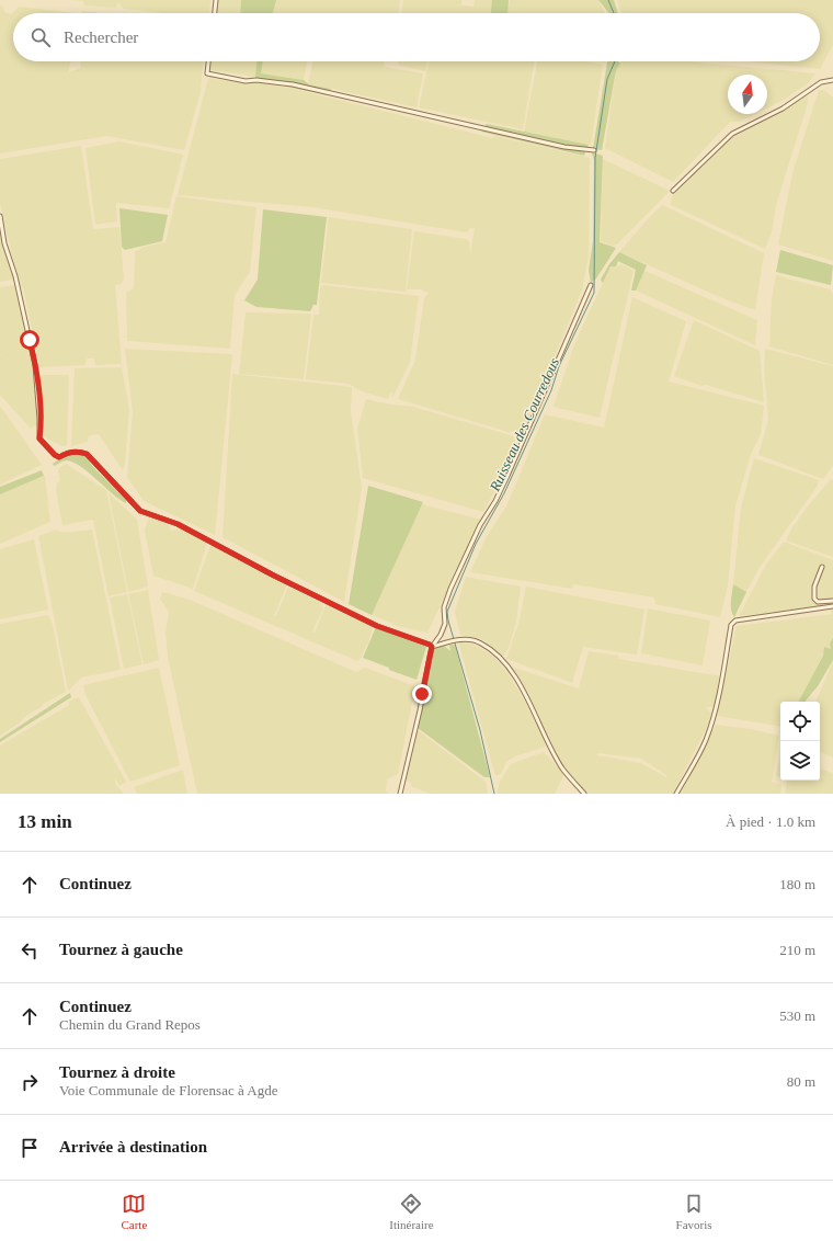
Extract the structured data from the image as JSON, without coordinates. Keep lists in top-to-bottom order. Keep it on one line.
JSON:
{"water":["Ruisseau des Courredous"],"north":"top","page":{"search":"Rechercher","heading":["13 min","À pied · 1.0 km"],"list":[["Continuez","180 m"],["Tournez à gauche","210 m"],["Continuez","Chemin du Grand Repos","530 m"],["Tournez à droite","Voie Communale de Florensac à Agde","80 m"],"Arrivée à destination"],"nav":["Carte","Itinéraire","Favoris"]}}
